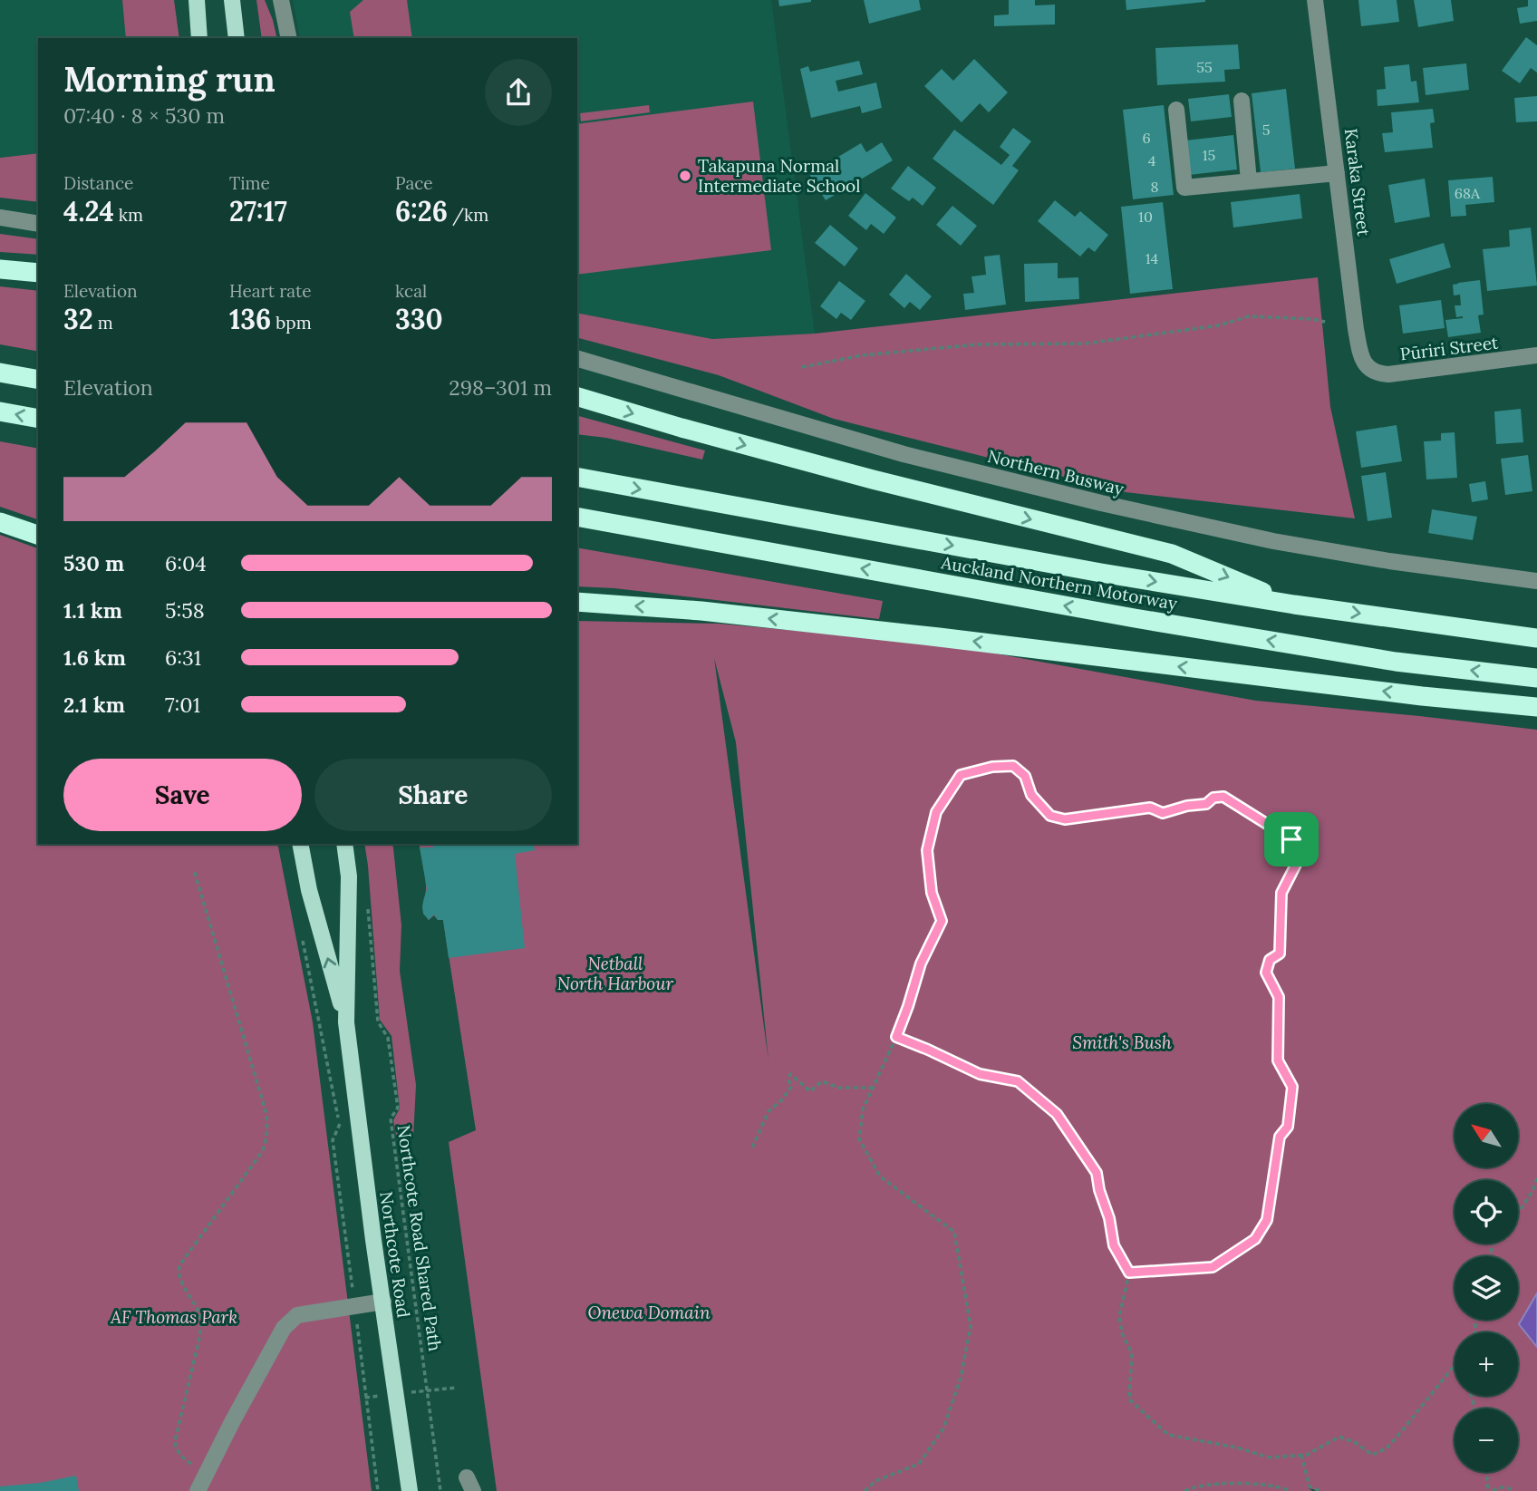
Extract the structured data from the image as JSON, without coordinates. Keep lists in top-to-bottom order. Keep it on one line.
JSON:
{"streets":{"highway":["Auckland Northern Motorway"],"main road":["Northcote Road"],"street":["Karaka Street","Pūriri Street","Northern Busway"],"path":["Northcote Road Shared Path"]},"crossings":[["Karaka Street","Pūriri Street"]],"parks":["Netball North Harbour","Smith's Bush","Onewa Domain","AF Thomas Park"],"places":["Takapuna Normal Intermediate School"],"house_numbers":["55","5","6","15","4","8","68A","10","14"],"north":"top left","page":{"heading":["Morning run","07:40 · 8 × 530 m"],"stats":[["Distance","4.24 km"],["Time","27:17"],["Pace","6:26 /km"],["Elevation","32 m"],["Heart rate","136 bpm"],["kcal","330"]],"chart":["Elevation","298–301 m"],"list":[{"name":"530 m","note":"6:04"},{"name":"1.1 km","note":"5:58"},{"name":"1.6 km","note":"6:31"},{"name":"2.1 km","note":"7:01"}],"buttons":["Save","Share"],"map_buttons":["+","−"]}}
